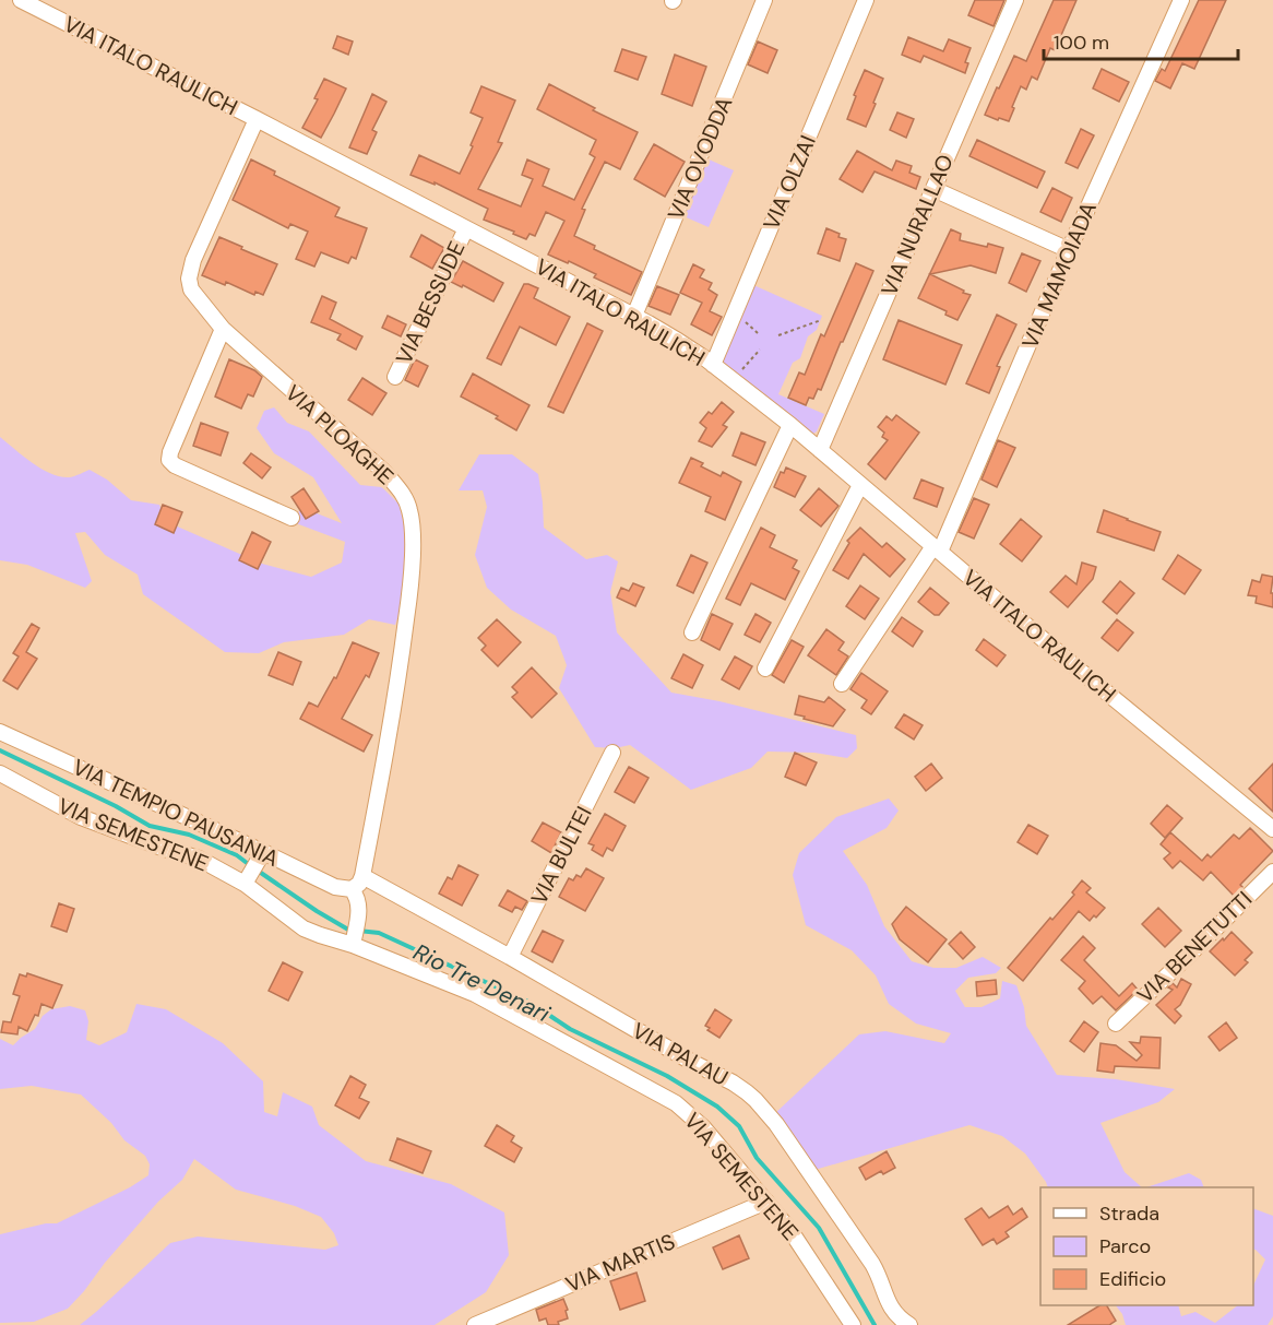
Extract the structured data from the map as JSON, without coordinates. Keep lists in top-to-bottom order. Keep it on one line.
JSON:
{"streets":{"street":["VIA ITALO RAULICH","VIA OVODDA","VIA OLZAI","VIA NURALLAO","VIA MAMOIADA","VIA BESSUDE","VIA PLOAGHE","VIA TEMPIO PAUSANIA","VIA SEMESTENE","VIA BULTEI","VIA BENETUTTI","VIA PALAU","VIA MARTIS"]},"crossings":[["VIA ITALO RAULICH","VIA OVODDA"],["VIA ITALO RAULICH","VIA OLZAI"],["VIA ITALO RAULICH","VIA NURALLAO"],["VIA ITALO RAULICH","VIA MAMOIADA"],["VIA ITALO RAULICH","VIA BESSUDE"],["VIA ITALO RAULICH","VIA PLOAGHE"],["VIA PLOAGHE","VIA TEMPIO PAUSANIA"],["VIA PLOAGHE","VIA PALAU"],["VIA SEMESTENE","VIA MARTIS"],["VIA BULTEI","VIA PALAU"]],"water":["Rio Tre Denari"],"legend":["Strada","Parco","Edificio"],"scale_bar":"100 m"}
